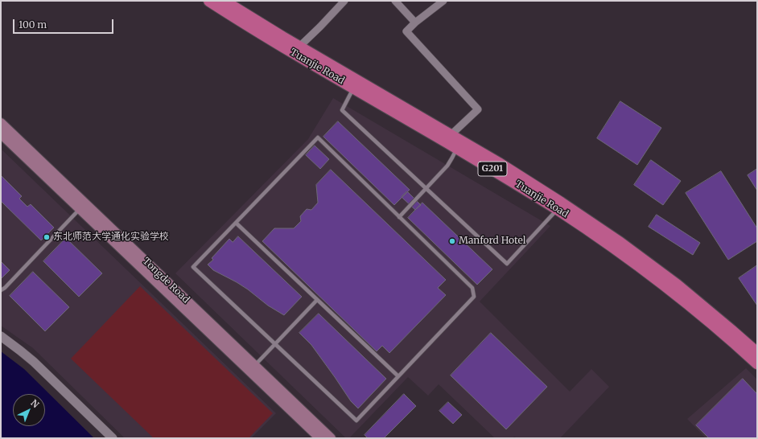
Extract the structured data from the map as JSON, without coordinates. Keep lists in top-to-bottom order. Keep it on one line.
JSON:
{"streets":{"highway":["Tuanjie Road","G201"],"main road":["Tongde Road"]},"places":["东北师范大学通化实验学校","Manford Hotel"],"scale_bar":"100 m","north":"top right"}
